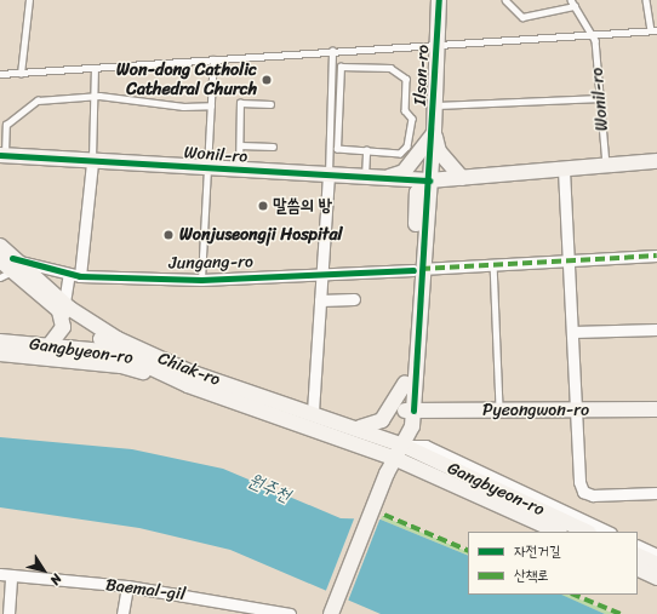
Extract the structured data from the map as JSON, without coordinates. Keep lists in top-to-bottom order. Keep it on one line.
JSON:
{"streets":{"street":["Ilsan-ro","Wonil-ro","Jungang-ro","Gangbyeon-ro","Chiak-ro","Pyeongwon-ro","Baemal-gil"]},"crossings":[["Ilsan-ro","Wonil-ro"],["Ilsan-ro","Jungang-ro"],["Jungang-ro","Chiak-ro"],["Gangbyeon-ro","Chiak-ro"]],"water":["원주천"],"places":["Won-dong Catholic Cathedral Church","말씀의 방","Wonjuseongji Hospital"],"legend":["자전거길","산책로"],"north":"bottom right"}
